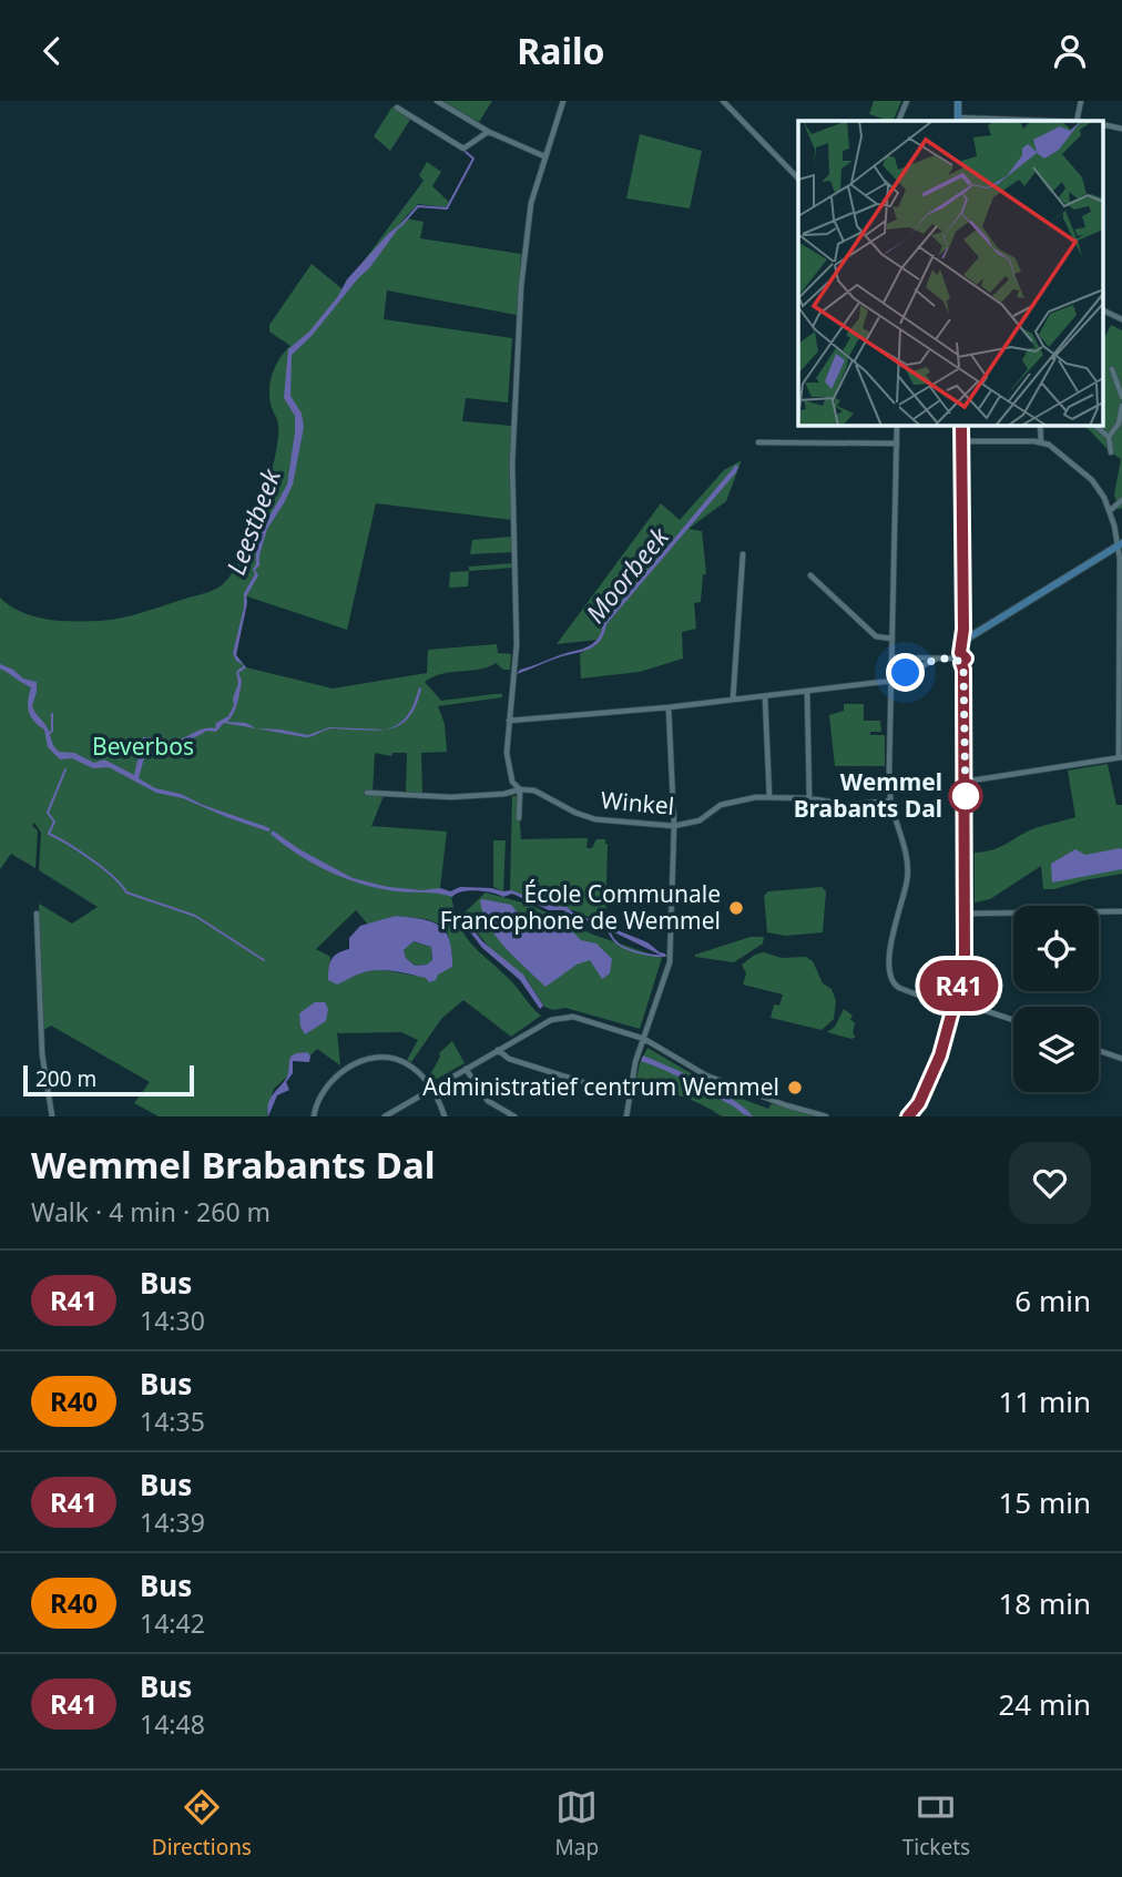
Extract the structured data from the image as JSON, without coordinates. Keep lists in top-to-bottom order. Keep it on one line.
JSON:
{"streets":{"street":["Winkel"]},"water":["Leestbeek","Moorbeek"],"parks":["Beverbos"],"places":["Wemmel Brabants Dal","École Communale Francophone de Wemmel","Administratief centrum Wemmel"],"lines":["bus line R41"],"scale_bar":"200 m","page":{"header":"Railo","on_map":"R41","scale":"200 m","heading":["Wemmel Brabants Dal","Walk · 4 min · 260 m"],"list":[{"mark":"R41","name":"Bus","note":"14:30","value":"6 min"},{"mark":"R40","name":"Bus","note":"14:35","value":"11 min"},{"mark":"R41","name":"Bus","note":"14:39","value":"15 min"},{"mark":"R40","name":"Bus","note":"14:42","value":"18 min"},{"mark":"R41","name":"Bus","note":"14:48","value":"24 min"}],"tabs":["Directions","Map","Tickets"]}}
